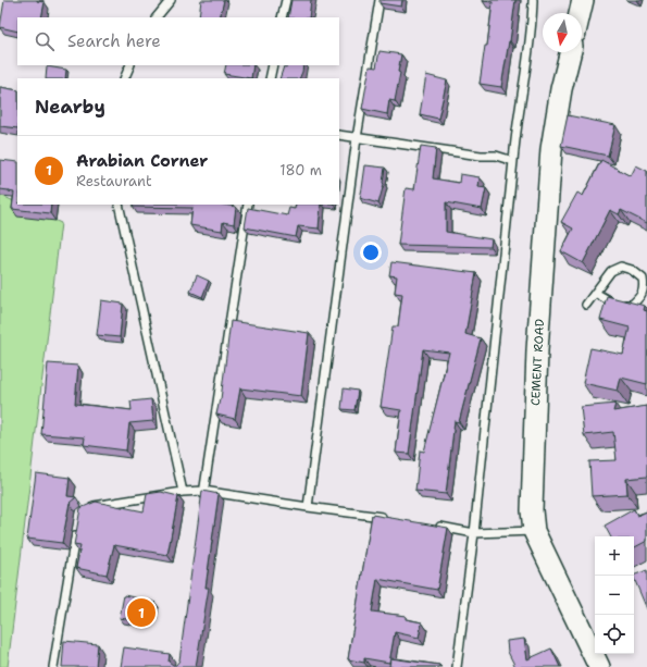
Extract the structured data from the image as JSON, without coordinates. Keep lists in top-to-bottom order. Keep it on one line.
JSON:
{"streets":{"main road":["CEMENT ROAD"]},"north":"bottom","page":{"search":"Search here","heading":"Nearby","list":[{"mark":"1","name":"Arabian Corner","note":"Restaurant","value":"180 m"}],"map_buttons":["+","−"],"pins":"1"}}
